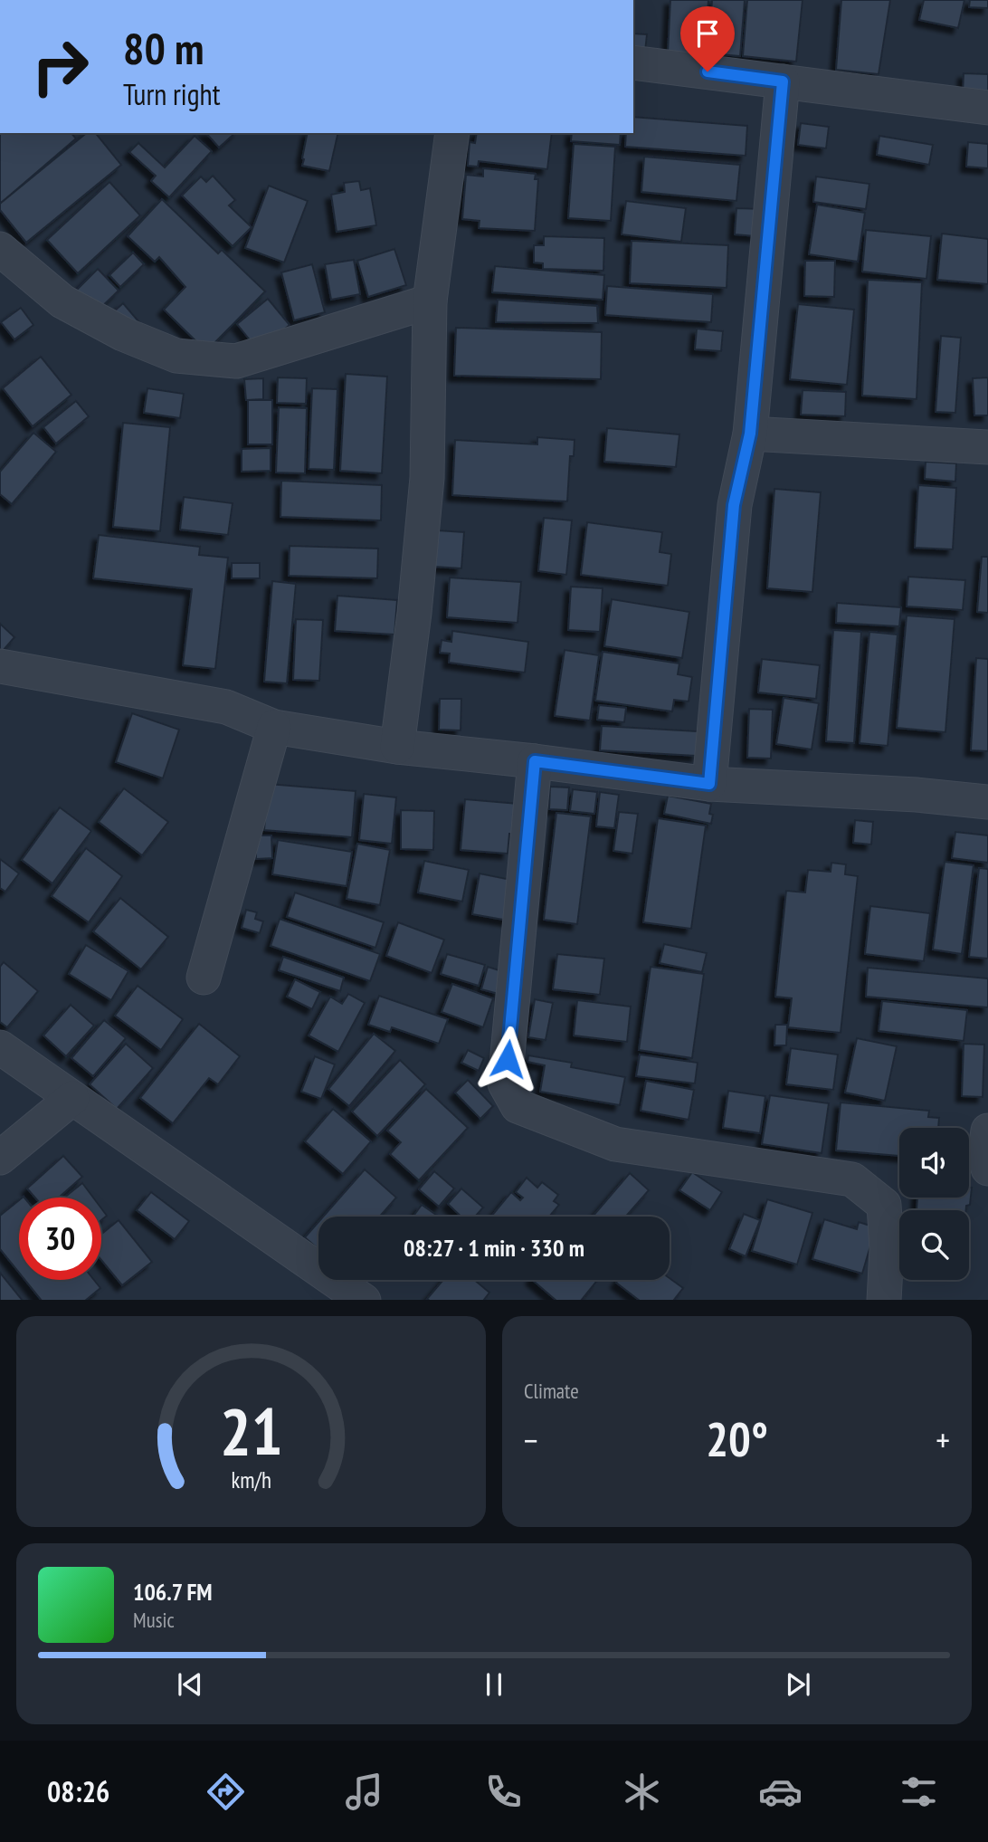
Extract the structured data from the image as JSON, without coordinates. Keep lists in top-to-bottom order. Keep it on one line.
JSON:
{"page":{"turn":["80 m","Turn right"],"limit":"30","trip":"08:27 · 1 min · 330 m","tile":"Climate","heat":["−","20°","+"],"song":["106.7 FM","Music"],"tabs":"08:26","gauge":["21","km/h"]}}
